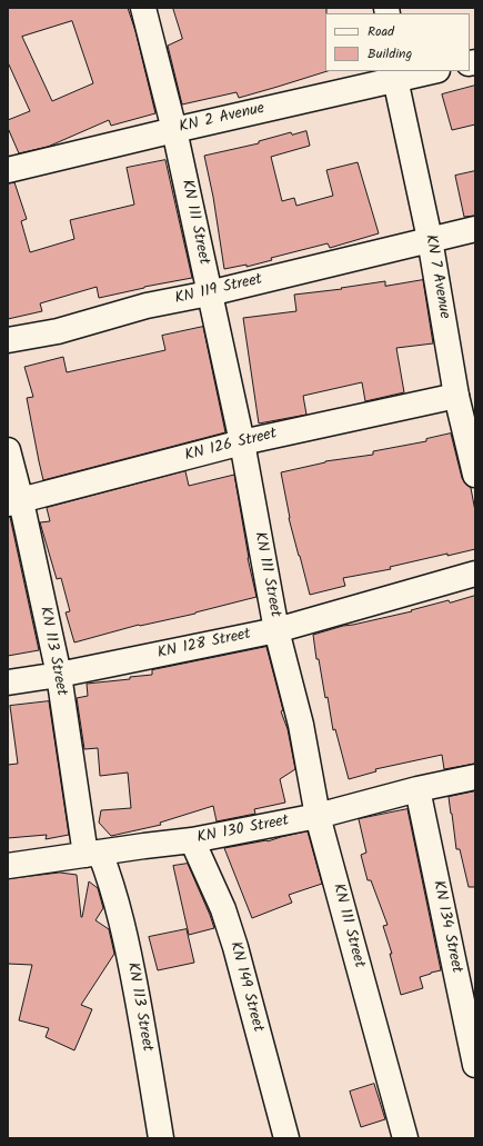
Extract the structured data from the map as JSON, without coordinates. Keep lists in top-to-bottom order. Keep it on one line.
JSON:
{"streets":{"street":["KN 2 Avenue","KN 111 Street","KN 7 Avenue","KN 119 Street","KN 126 Street","KN 128 Street","KN 113 Street","KN 130 Street","KN 134 Street","KN 149 Street"]},"crossings":[["KN 2 Avenue","KN 111 Street"],["KN 2 Avenue","KN 7 Avenue"],["KN 111 Street","KN 119 Street"],["KN 111 Street","KN 126 Street"],["KN 111 Street","KN 128 Street"],["KN 111 Street","KN 130 Street"],["KN 7 Avenue","KN 119 Street"],["KN 7 Avenue","KN 126 Street"],["KN 126 Street","KN 113 Street"],["KN 128 Street","KN 113 Street"],["KN 113 Street","KN 130 Street"],["KN 130 Street","KN 134 Street"],["KN 130 Street","KN 149 Street"]],"legend":["Road","Building"]}
